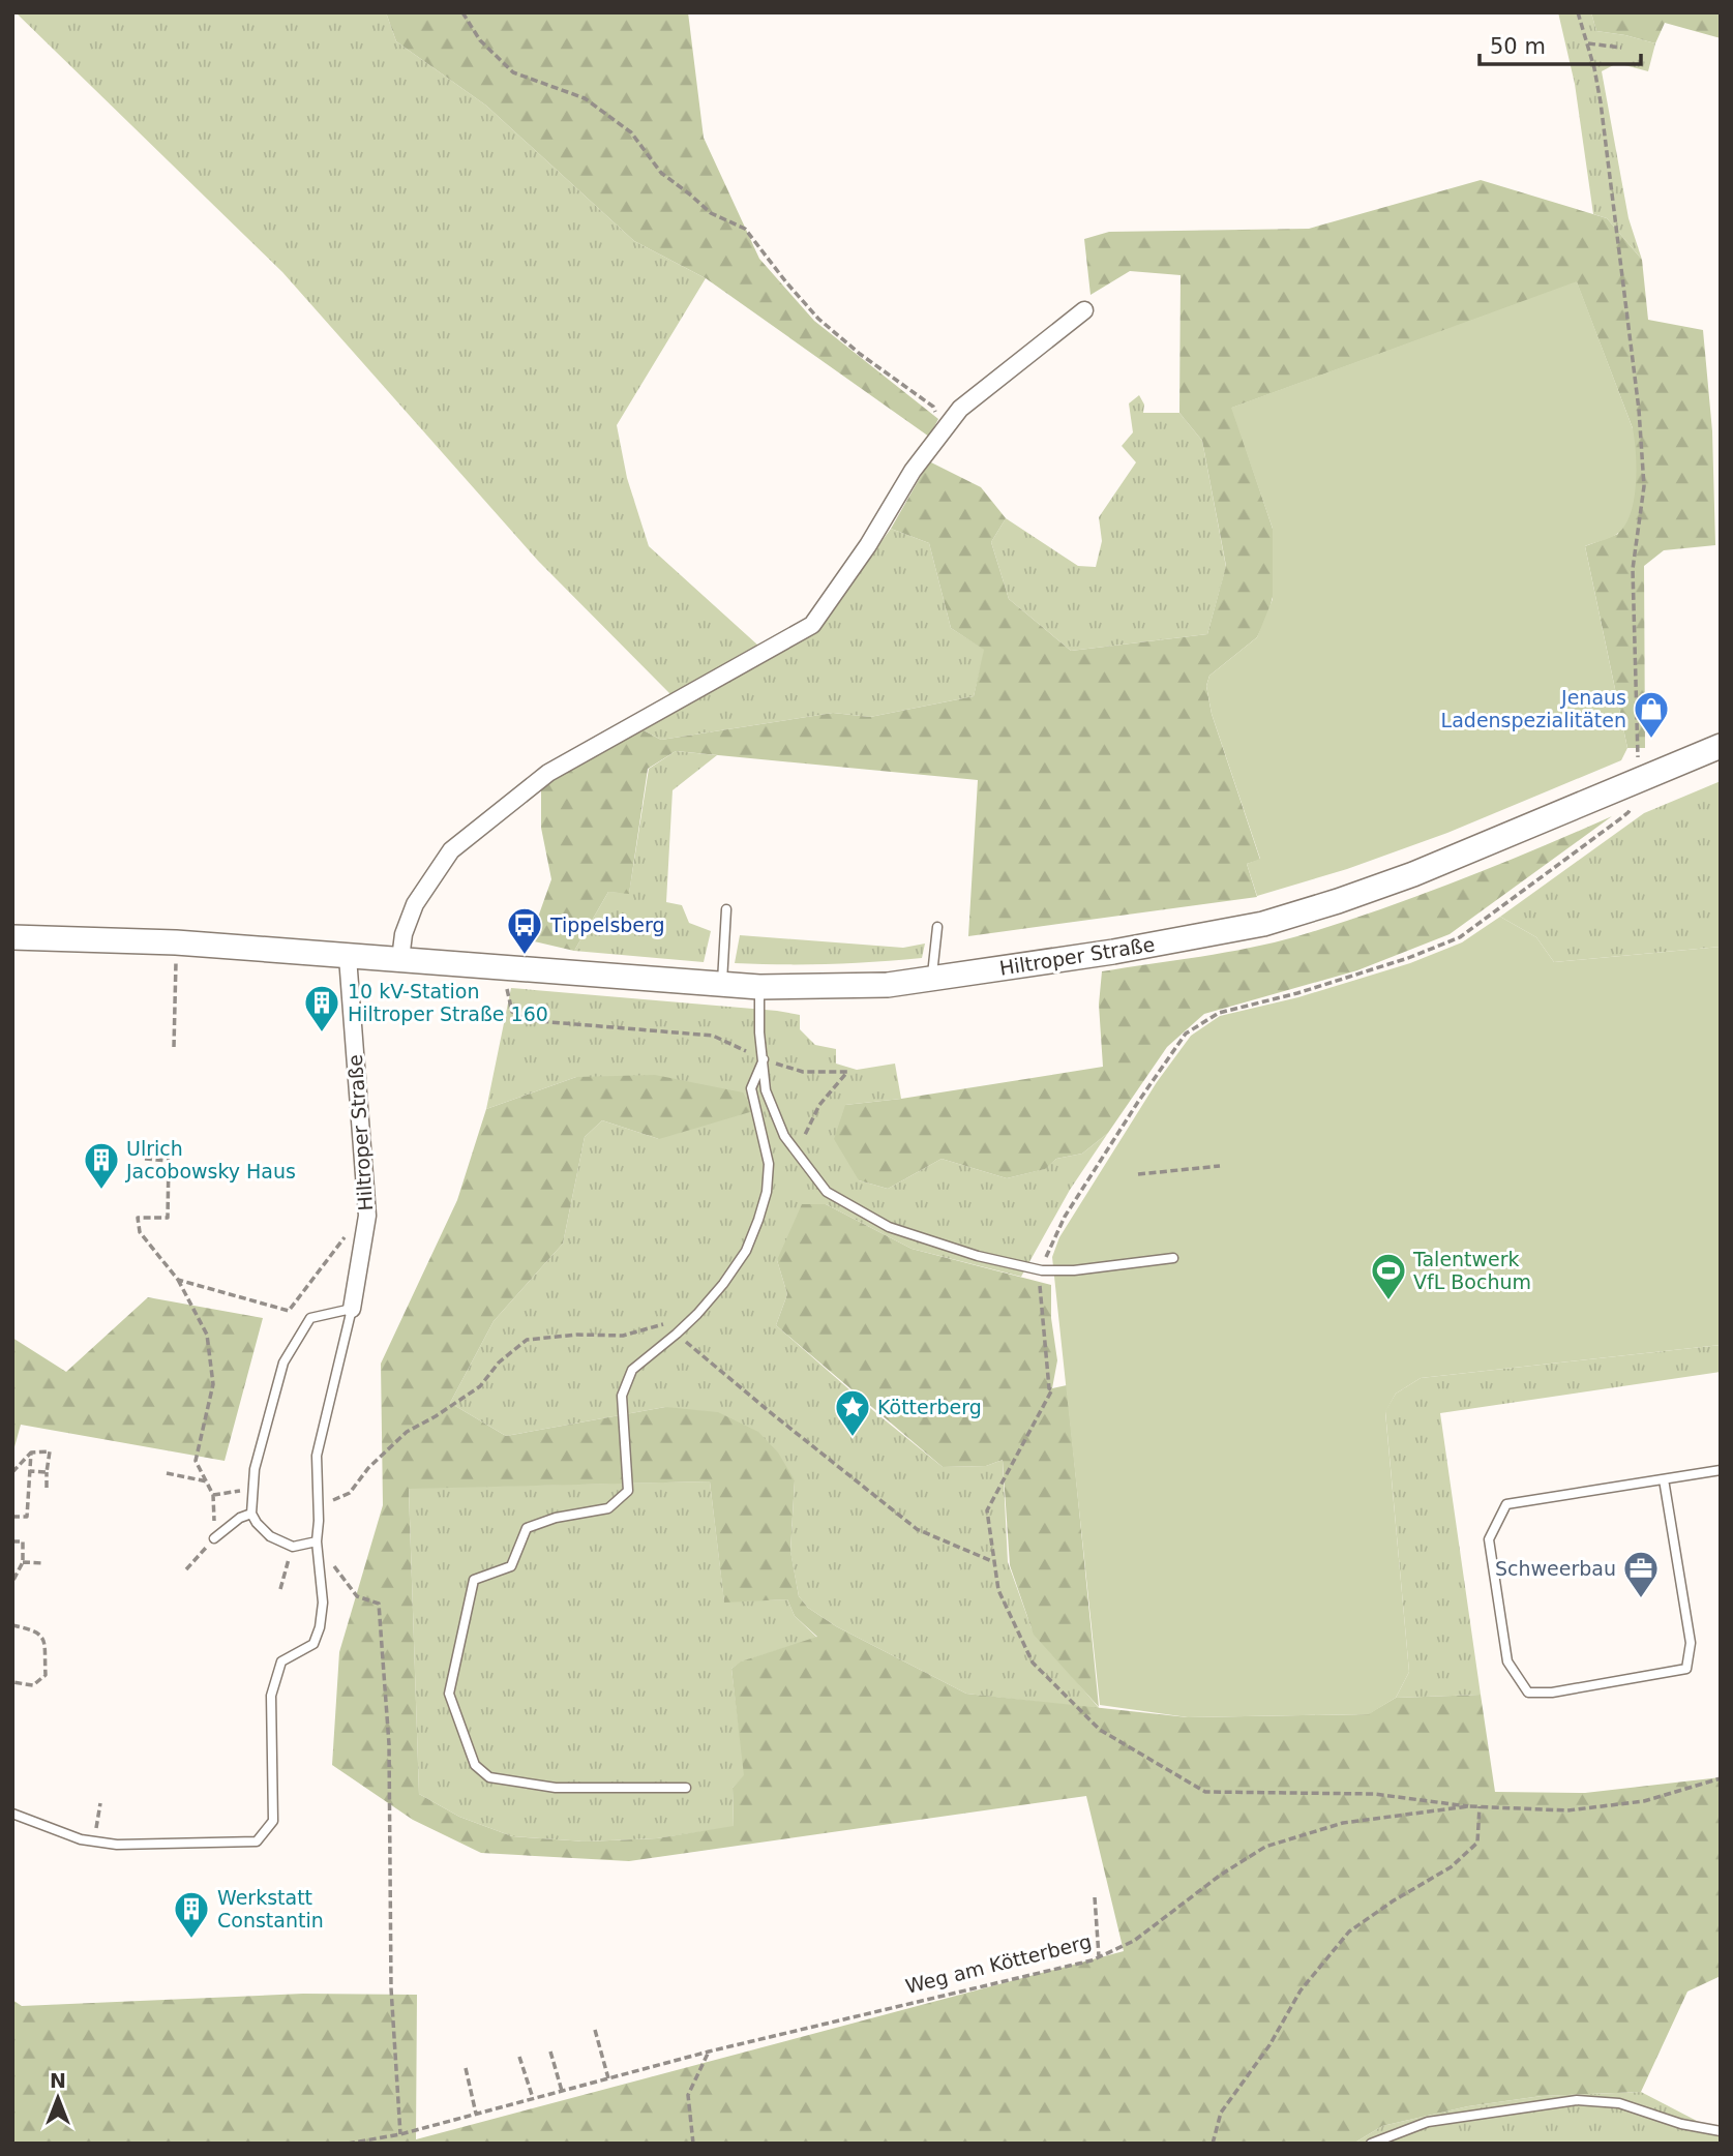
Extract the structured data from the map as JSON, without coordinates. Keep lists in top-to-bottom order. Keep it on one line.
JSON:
{"streets":{"street":["Hiltroper Straße"],"path":["Weg am Kötterberg"]},"places":{"shop":["Jenaus Ladenspezialitäten"],"bus stop":["Tippelsberg"],"building":["10 kV-Station Hiltroper Straße 160","Ulrich Jacobowsky Haus","Werkstatt Constantin"],"sports":["Talentwerk VfL Bochum"],"place":["Kötterberg"],"office":["Schweerbau"]},"scale_bar":"50 m","north":"top"}
